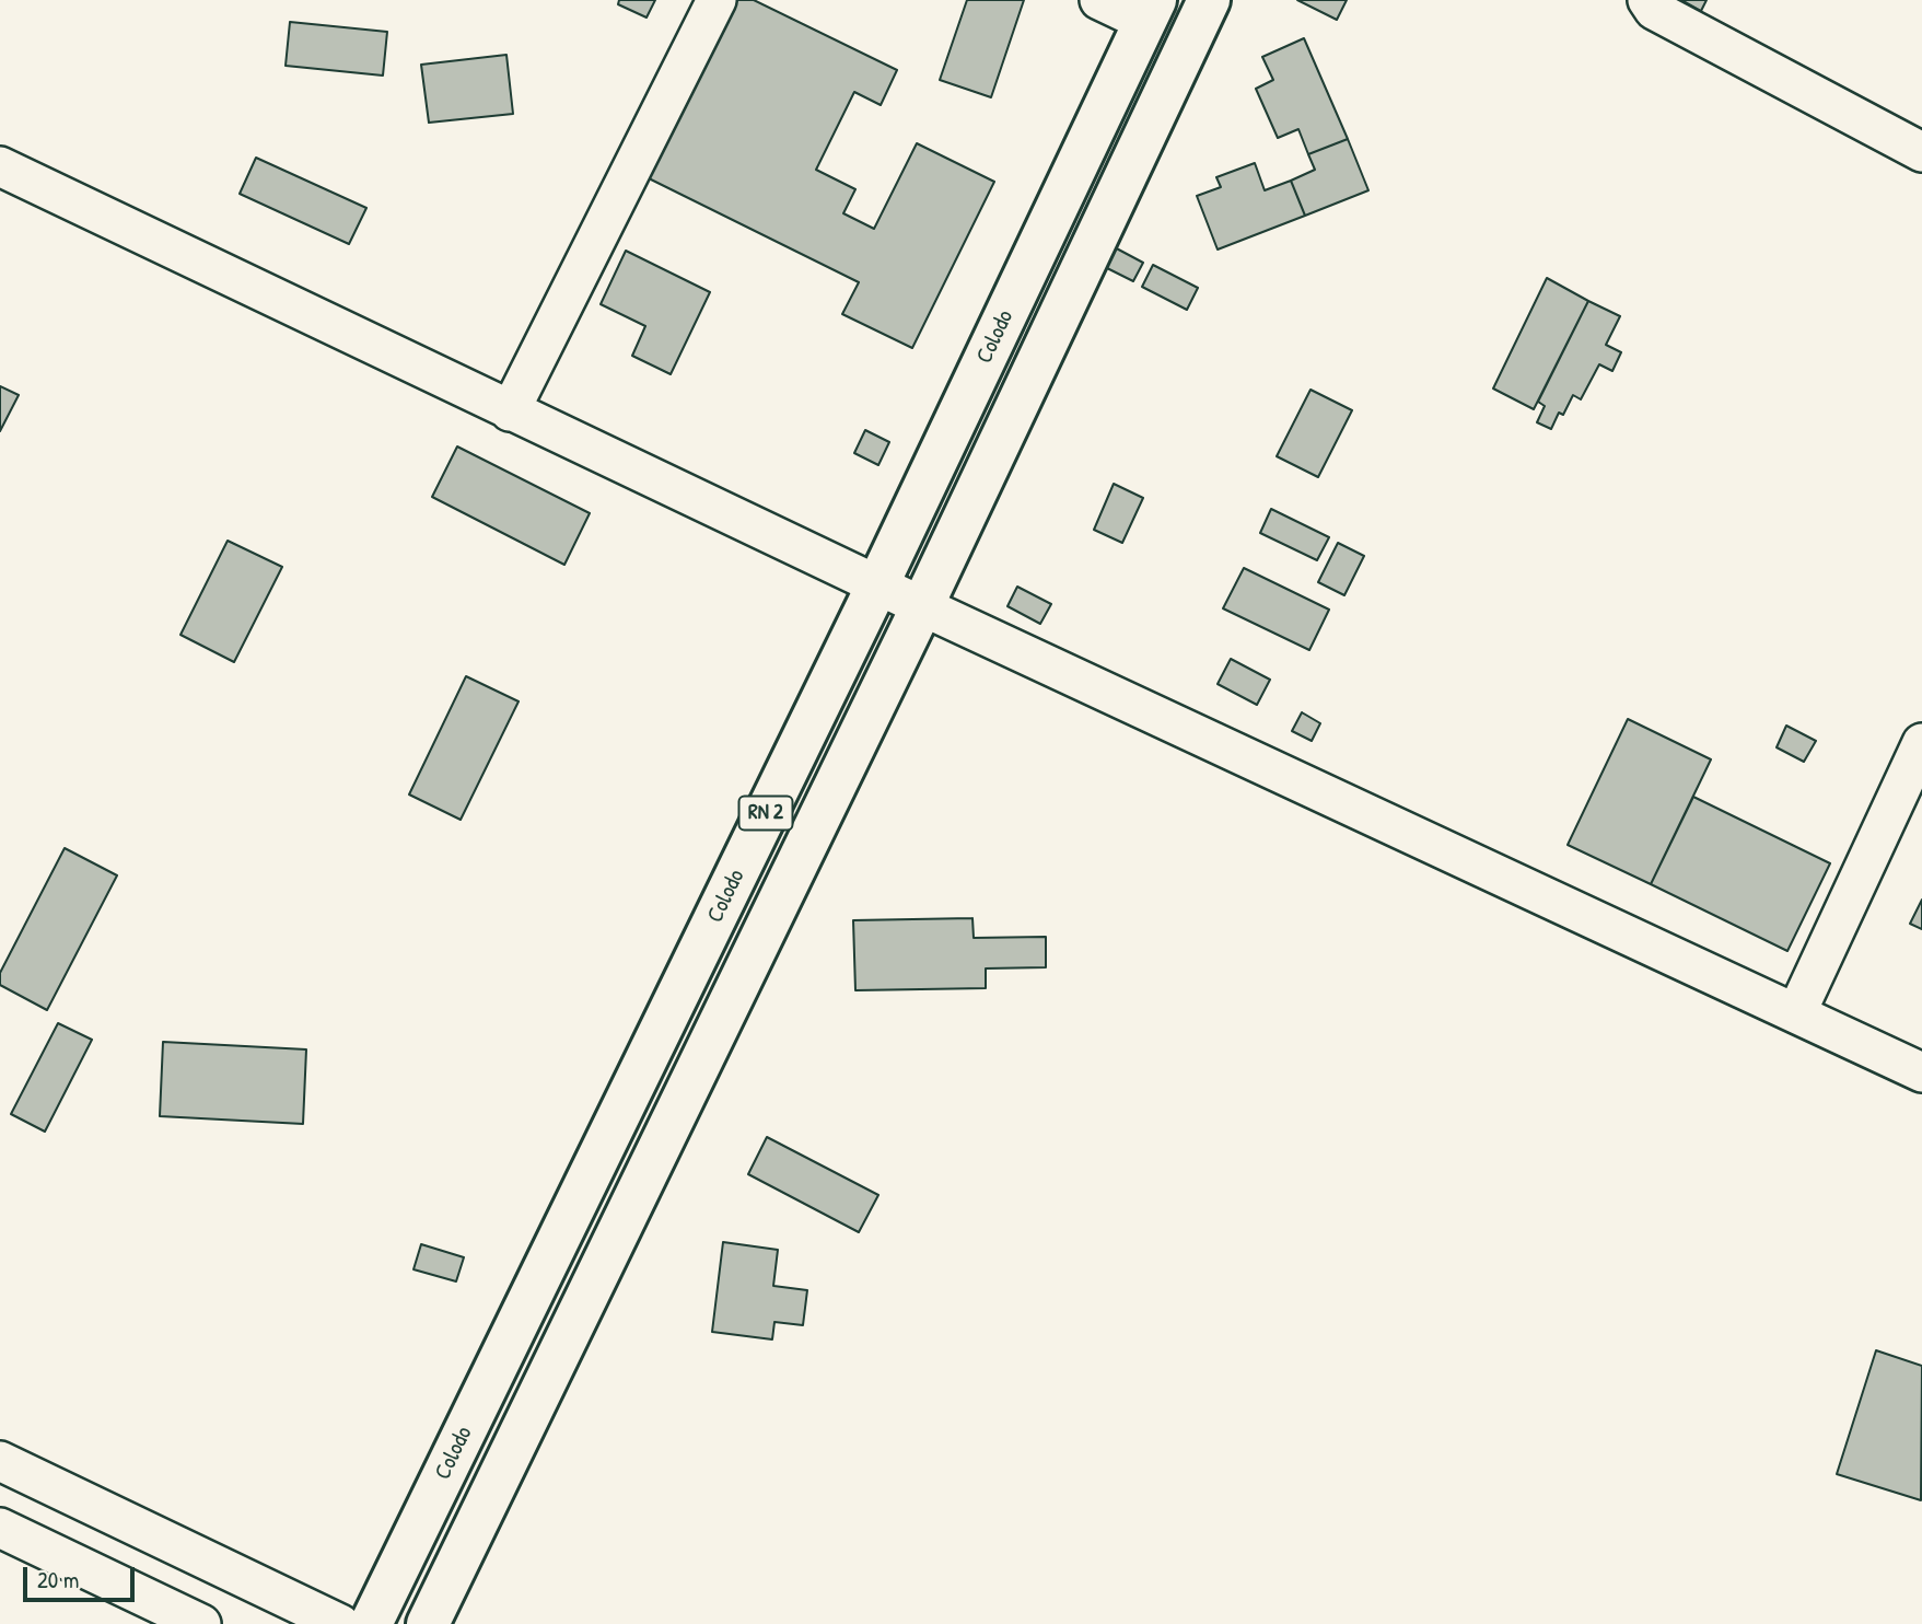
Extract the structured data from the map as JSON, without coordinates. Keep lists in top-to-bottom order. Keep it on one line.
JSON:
{"streets":{"main road":["Colodo","RN 2"]},"scale_bar":"20 m"}
